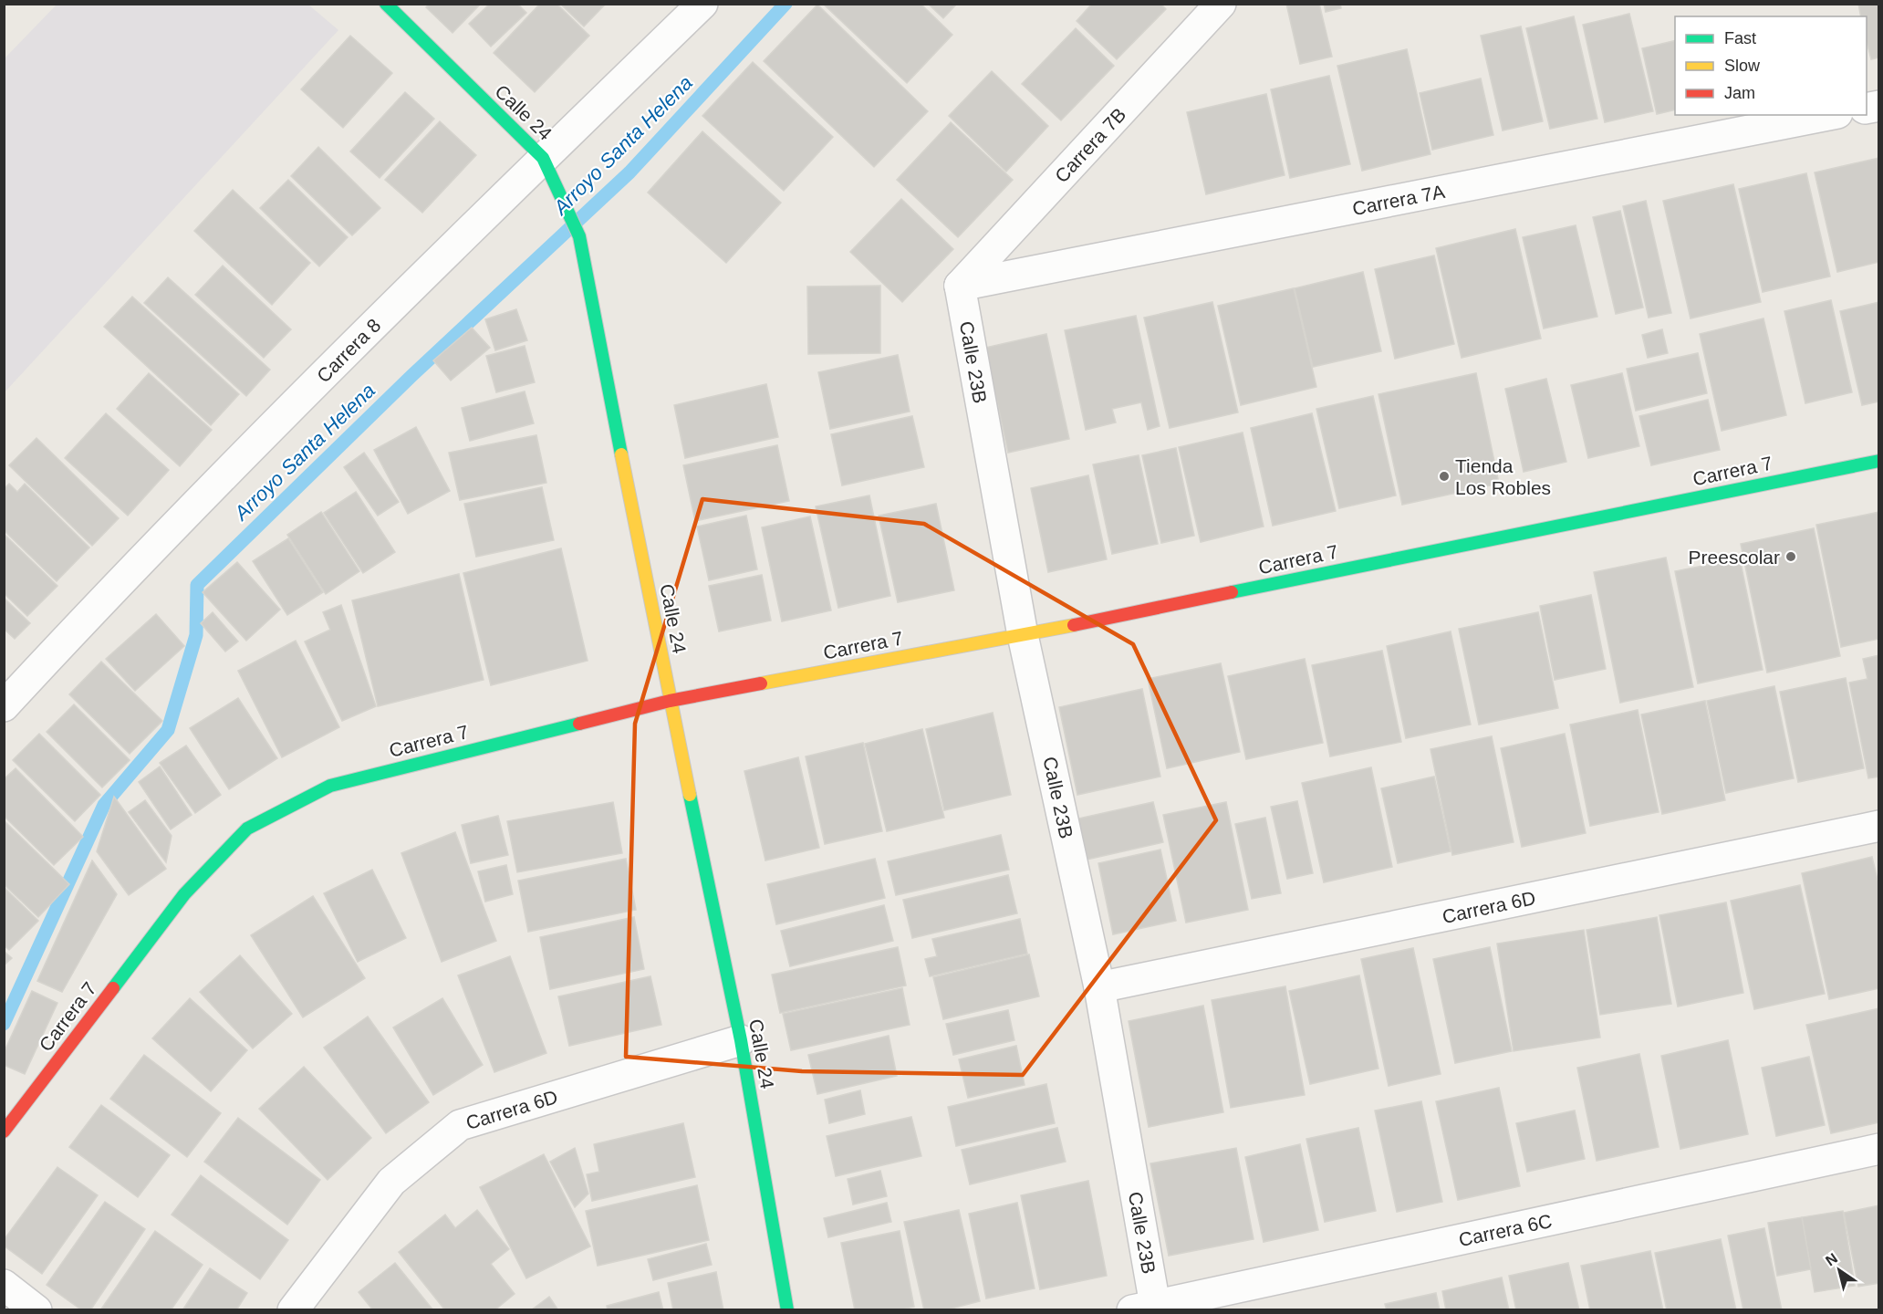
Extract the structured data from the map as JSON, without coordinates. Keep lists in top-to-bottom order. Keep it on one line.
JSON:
{"streets":{"street":["Calle 24","Carrera 7B","Carrera 7A","Carrera 8","Calle 23B","Carrera 7","Carrera 6D","Carrera 6C"]},"crossings":[["Calle 24","Carrera 8"],["Calle 24","Carrera 7"],["Calle 24","Carrera 6D"],["Carrera 7B","Carrera 7A"],["Carrera 7B","Calle 23B"],["Carrera 7A","Calle 23B"],["Calle 23B","Carrera 7"],["Calle 23B","Carrera 6D"],["Calle 23B","Carrera 6C"]],"water":["Arroyo Santa Helena"],"places":["Tienda Los Robles","Preescolar"],"legend":["Fast","Slow","Jam"],"north":"top left"}
